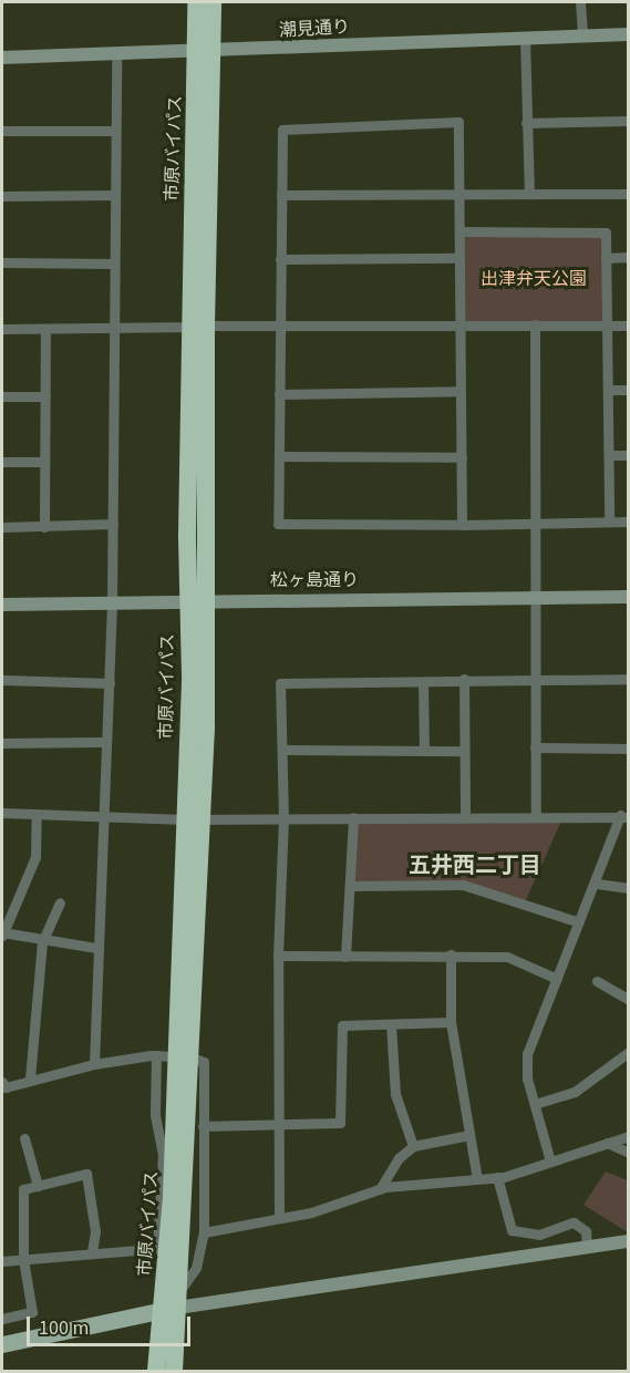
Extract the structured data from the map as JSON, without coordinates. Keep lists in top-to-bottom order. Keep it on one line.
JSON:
{"streets":{"highway":["市原バイパス"],"street":["潮見通り","松ヶ島通り"]},"crossings":[["潮見通り","市原バイパス"],["市原バイパス","松ヶ島通り"]],"districts":["五井西二丁目"],"parks":["出津弁天公園"],"scale_bar":"100 m"}
